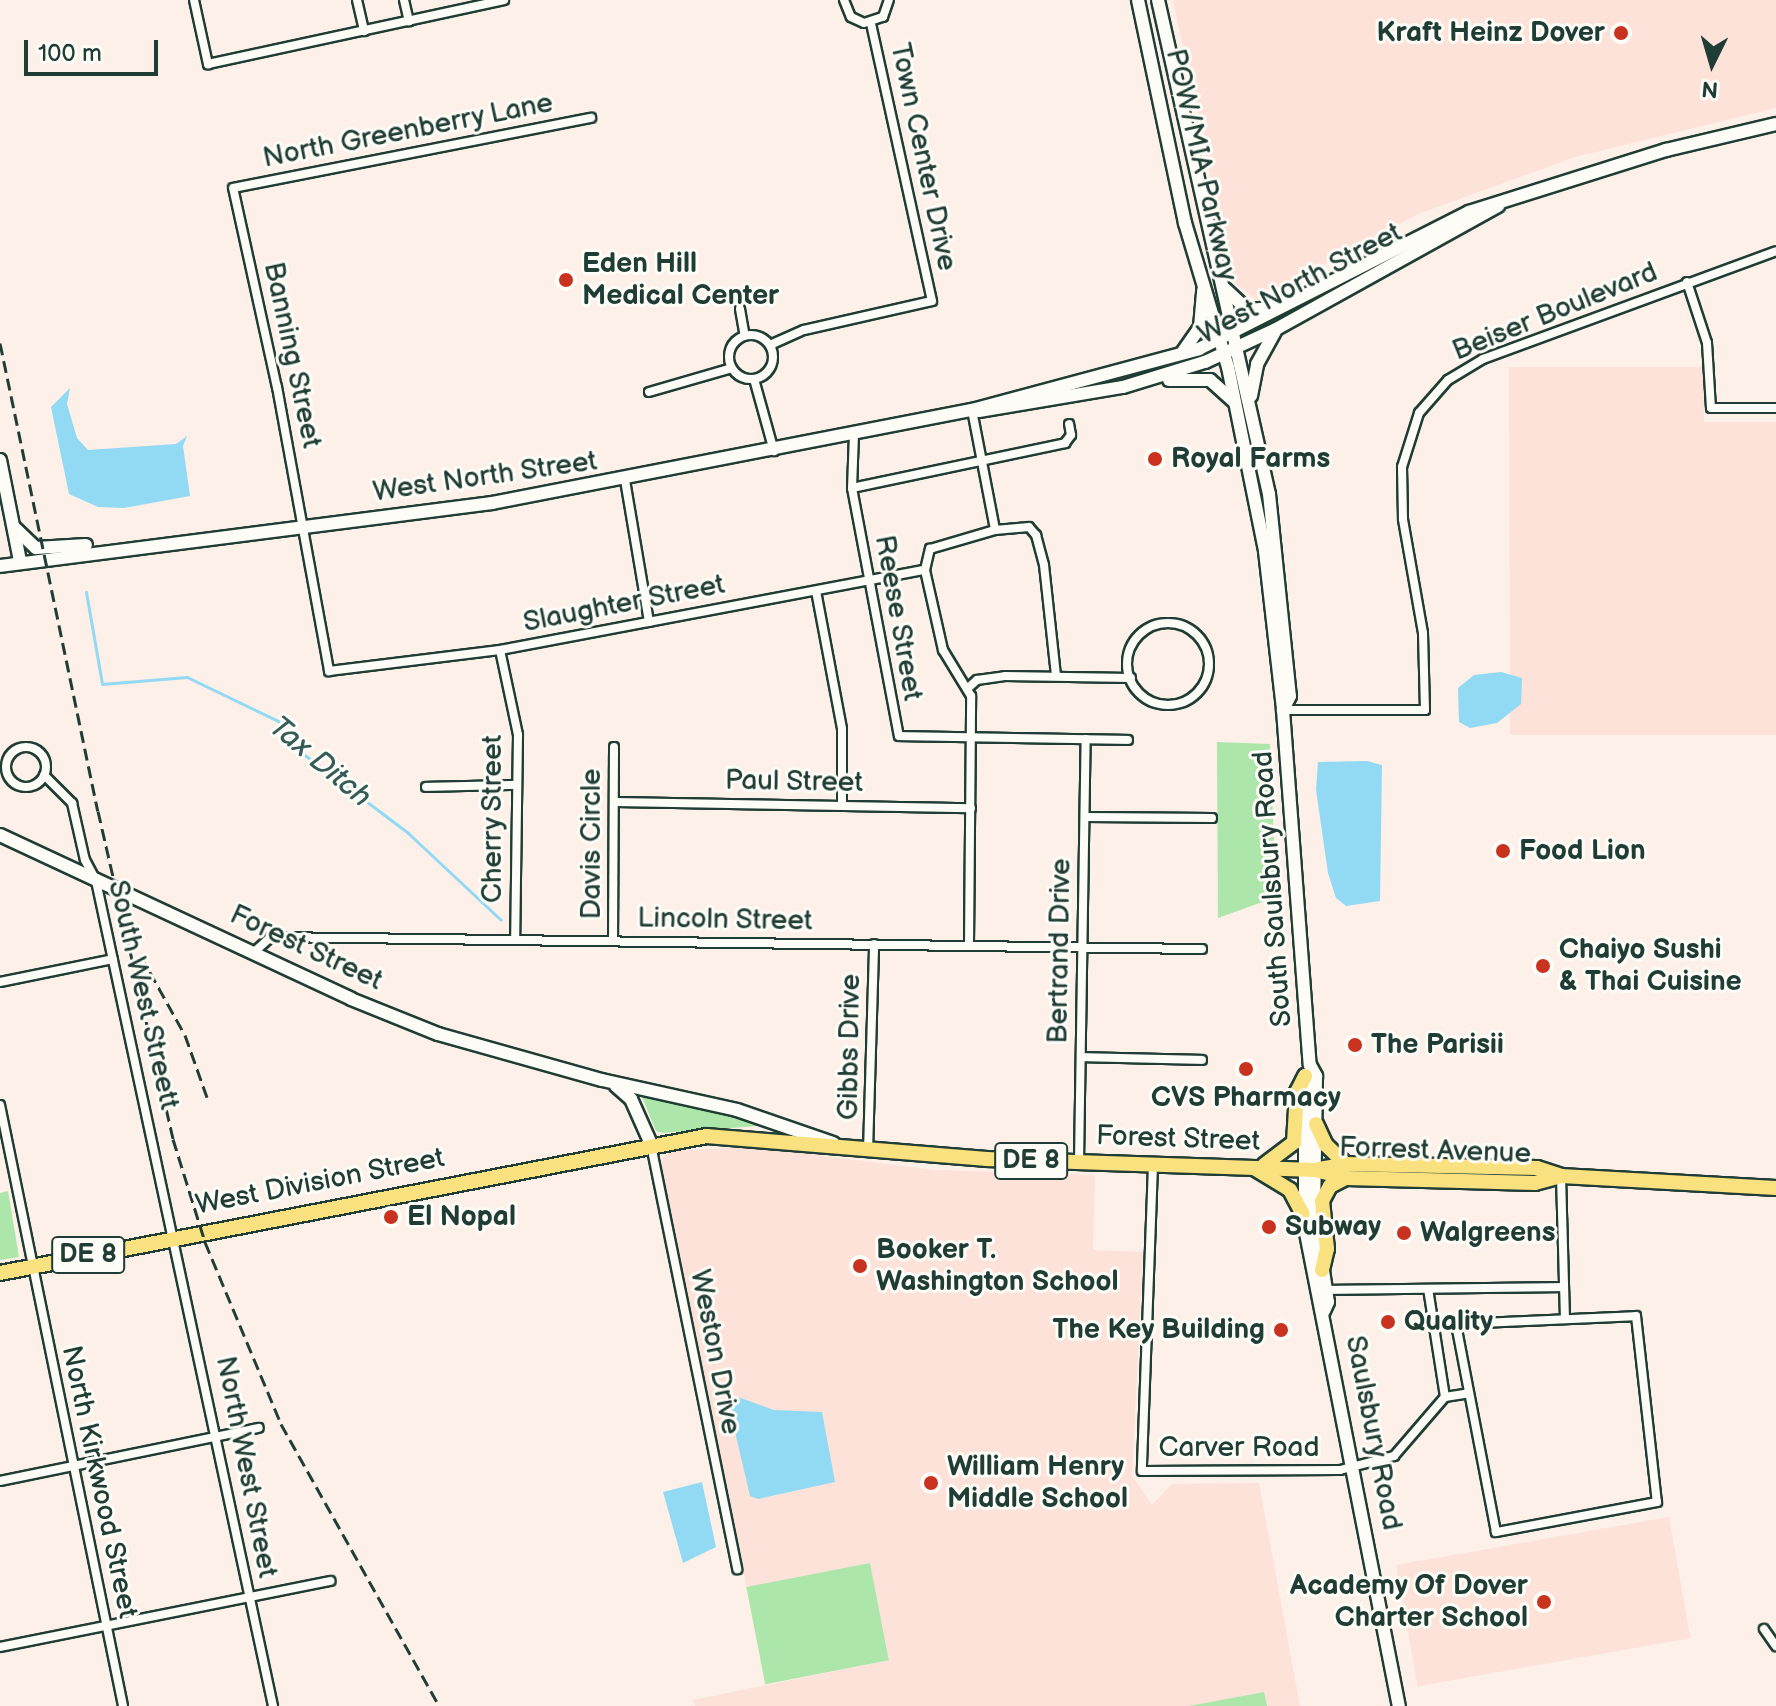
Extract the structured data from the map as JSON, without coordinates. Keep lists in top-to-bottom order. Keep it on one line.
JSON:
{"streets":{"highway":["Forest Street","Forrest Avenue","DE 8","West Division Street"],"main road":["POW/MIA Parkway","West North Street","South Saulsbury Road","Saulsbury Road"],"street":["North Greenberry Lane","Town Center Drive","Beiser Boulevard","Banning Street","Slaughter Street","Reese Street","Paul Street","Cherry Street","Davis Circle","Lincoln Street","Bertrand Drive","South West Streett","Gibbs Drive","Weston Drive","Carver Road","North West Street","North Kirkwood Street"]},"crossings":[["North Greenberry Lane","Banning Street"],["POW/MIA Parkway","West North Street"],["POW/MIA Parkway","South Saulsbury Road"],["West North Street","Banning Street"],["West North Street","Reese Street"],["West North Street","South Saulsbury Road"],["Beiser Boulevard","South Saulsbury Road"],["Banning Street","Slaughter Street"],["Slaughter Street","Reese Street"],["Slaughter Street","Cherry Street"],["Reese Street","Paul Street"],["Reese Street","Lincoln Street"],["Reese Street","Bertrand Drive"],["Paul Street","Davis Circle"],["Cherry Street","Lincoln Street"],["Davis Circle","Lincoln Street"],["South Saulsbury Road","Forest Street"],["South Saulsbury Road","Forrest Avenue"],["South Saulsbury Road","Saulsbury Road"],["Lincoln Street","Forest Street"],["Lincoln Street","Bertrand Drive"],["Lincoln Street","Gibbs Drive"],["Forest Street","Bertrand Drive"],["Forest Street","South West Streett"],["Forest Street","Gibbs Drive"],["Forest Street","Forrest Avenue"],["Forest Street","West Division Street"],["Forest Street","Weston Drive"],["Forest Street","Saulsbury Road"],["Forest Street","Carver Road"],["South West Streett","West Division Street"],["South West Streett","North West Street"],["Forrest Avenue","Saulsbury Road"],["West Division Street","Weston Drive"],["West Division Street","North West Street"],["West Division Street","North Kirkwood Street"],["Saulsbury Road","Carver Road"]],"water":["Tax Ditch"],"places":["Kraft Heinz Dover","Eden Hill Medical Center","Royal Farms","Food Lion","Chaiyo Sushi & Thai Cuisine","The Parisii","CVS Pharmacy","El Nopal","Subway","Walgreens","Booker T. Washington School","Quality","The Key Building","William Henry Middle School","Academy Of Dover Charter School"],"scale_bar":"100 m","north":"bottom"}
